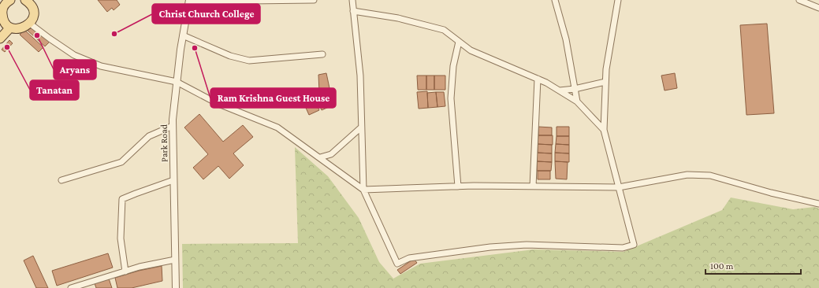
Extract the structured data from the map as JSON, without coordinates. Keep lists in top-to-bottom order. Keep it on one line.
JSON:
{"streets":{"street":["Park Road"]},"places":["Christ Church College","Aryans","Tanatan","Ram Krishna Guest House"],"scale_bar":"100 m"}
